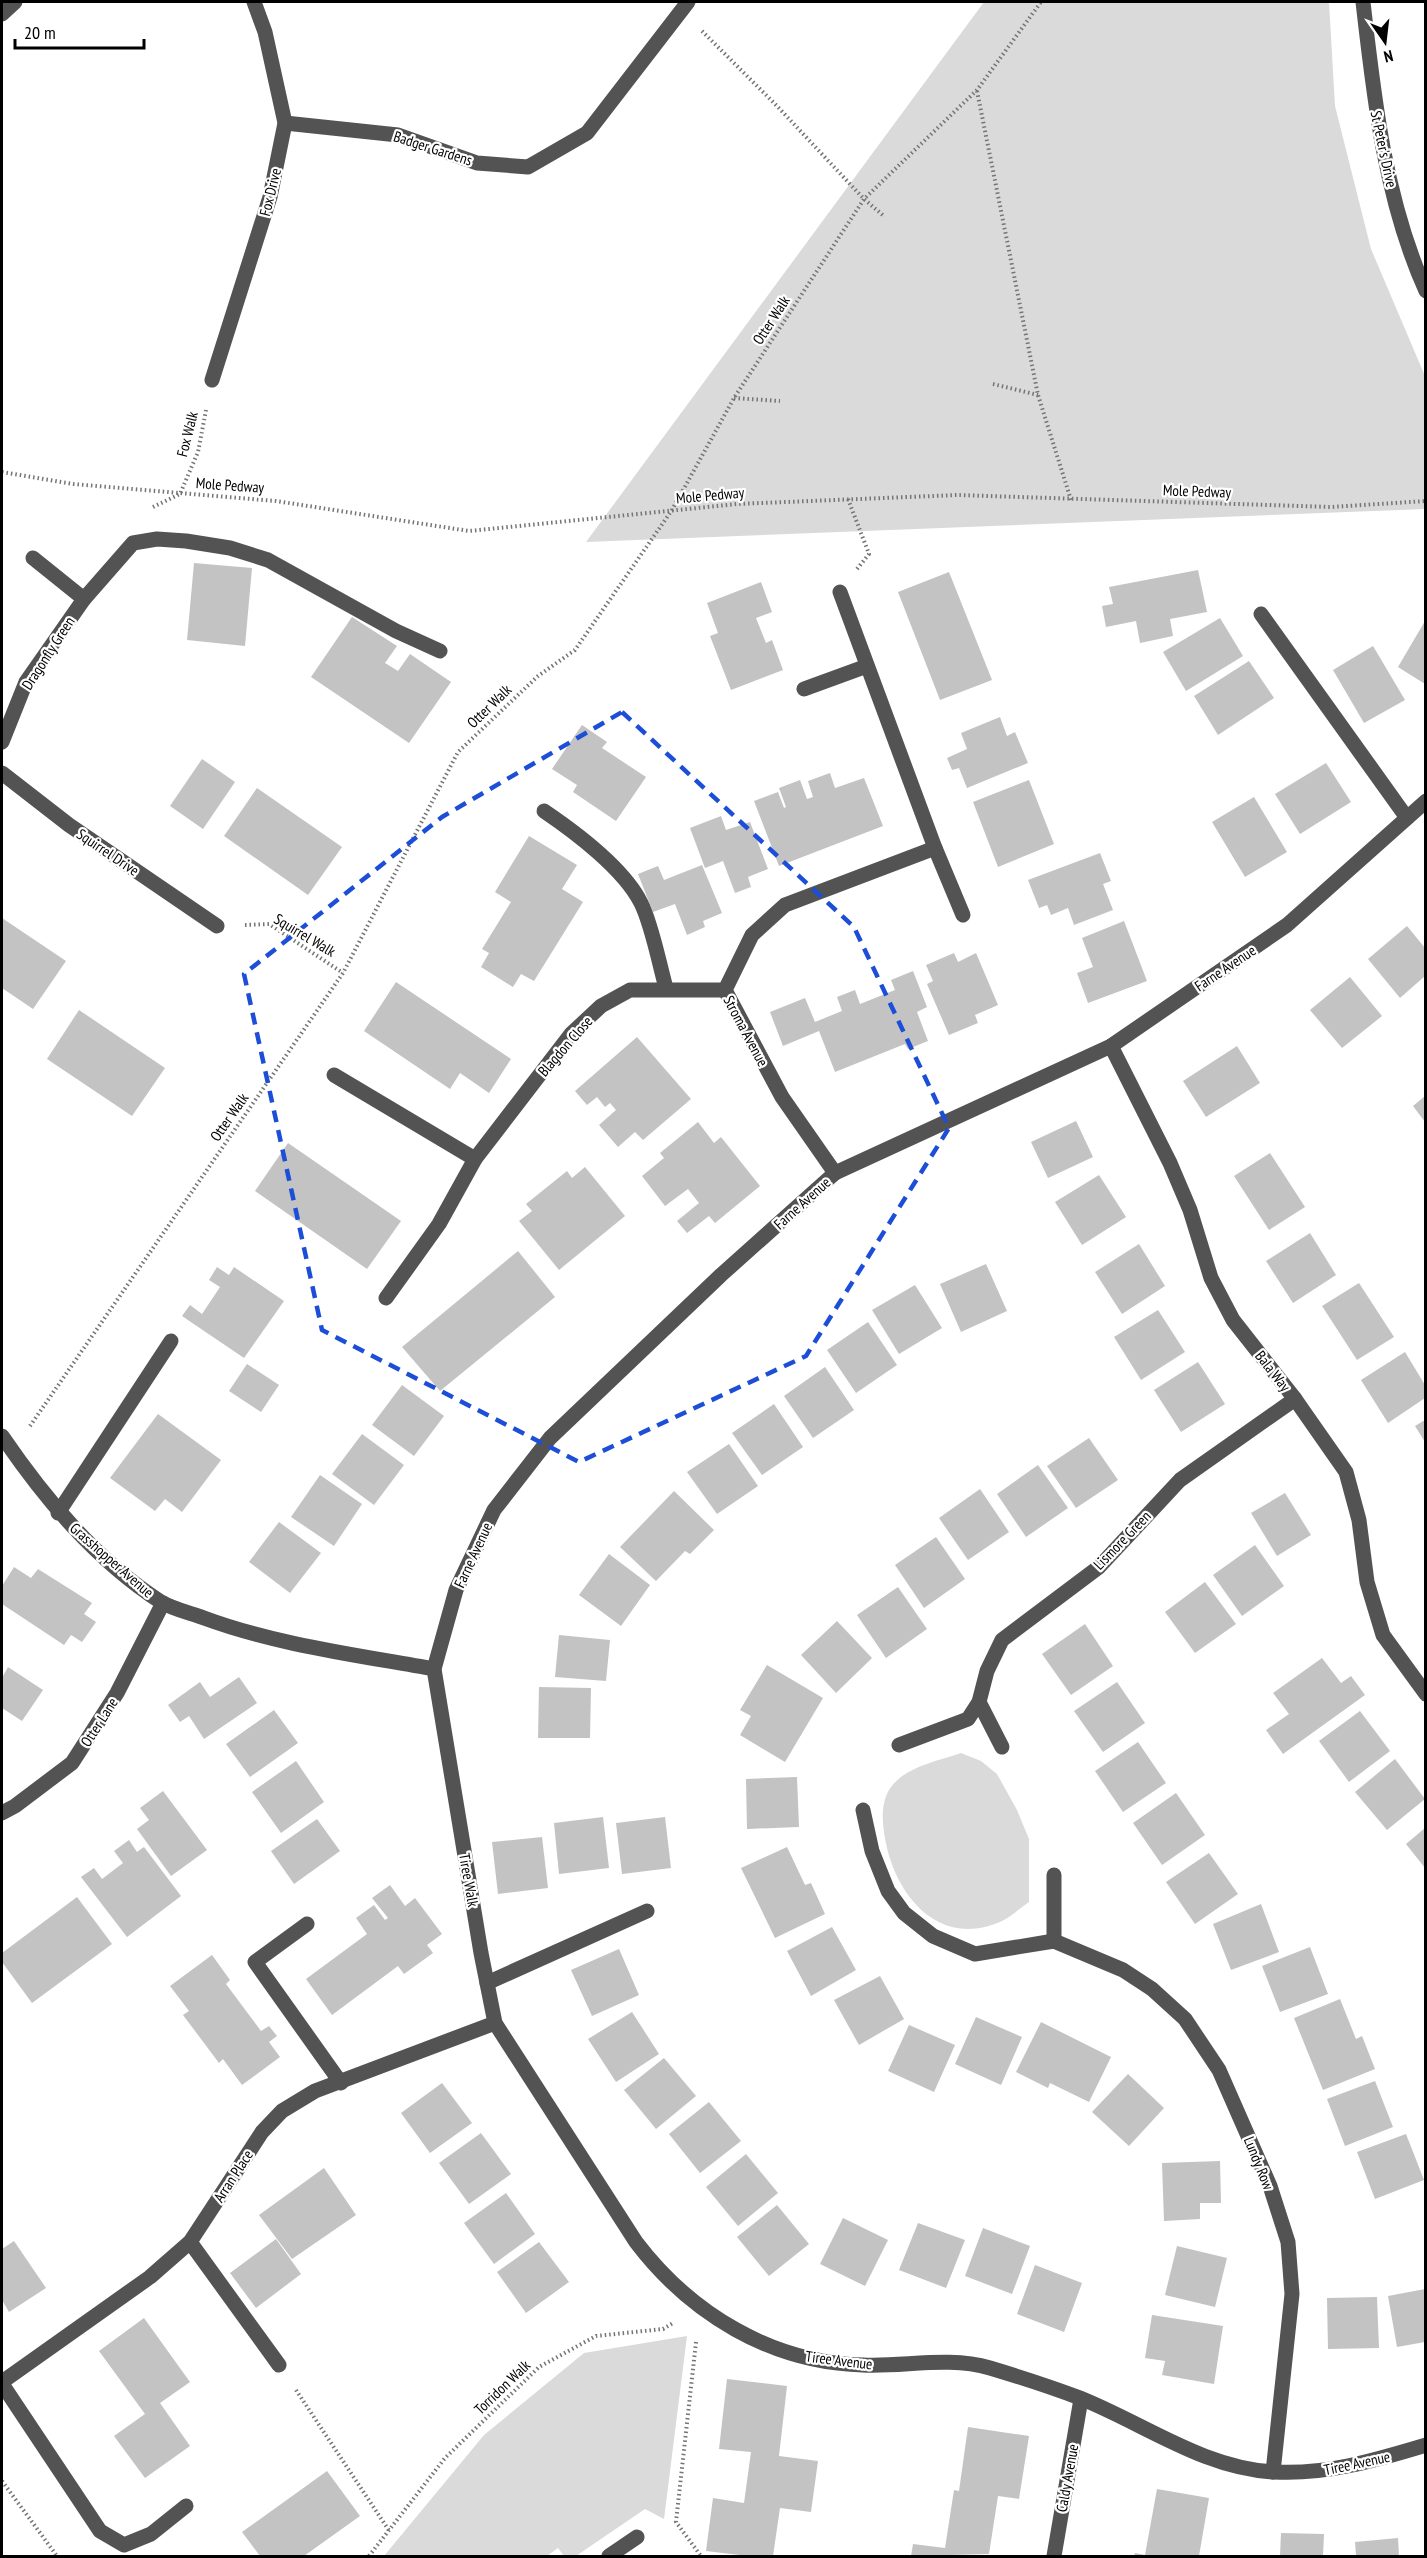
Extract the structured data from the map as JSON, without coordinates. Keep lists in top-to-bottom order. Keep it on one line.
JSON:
{"streets":{"street":["Badger Gardens","St Peter's Drive","Fox Drive","Dragonfly Green","Squirrel Drive","Farne Avenue","Stroma Avenue","Blagdon Close","Bala Way","Lismore Green","Grasshopper Avenue","Otter Lane","Tiree Walk","Lundy Row","Arran Place","Tiree Avenue","Caldy Avenue"],"path":["Otter Walk","Fox Walk","Mole Pedway","Squirrel Walk","Torridon Walk"]},"crossings":[["Badger Gardens","Fox Drive"],["Fox Drive","Fox Walk"],["Otter Walk","Mole Pedway"],["Otter Walk","Squirrel Walk"],["Otter Walk","Grasshopper Avenue"],["Fox Walk","Mole Pedway"],["Squirrel Drive","Squirrel Walk"],["Farne Avenue","Stroma Avenue"],["Farne Avenue","Bala Way"],["Farne Avenue","Grasshopper Avenue"],["Farne Avenue","Tiree Walk"],["Stroma Avenue","Blagdon Close"],["Bala Way","Lismore Green"],["Grasshopper Avenue","Otter Lane"],["Tiree Walk","Tiree Avenue"],["Lundy Row","Tiree Avenue"],["Arran Place","Tiree Avenue"],["Tiree Avenue","Torridon Walk"],["Tiree Avenue","Caldy Avenue"]],"scale_bar":"20 m","north":"bottom"}
